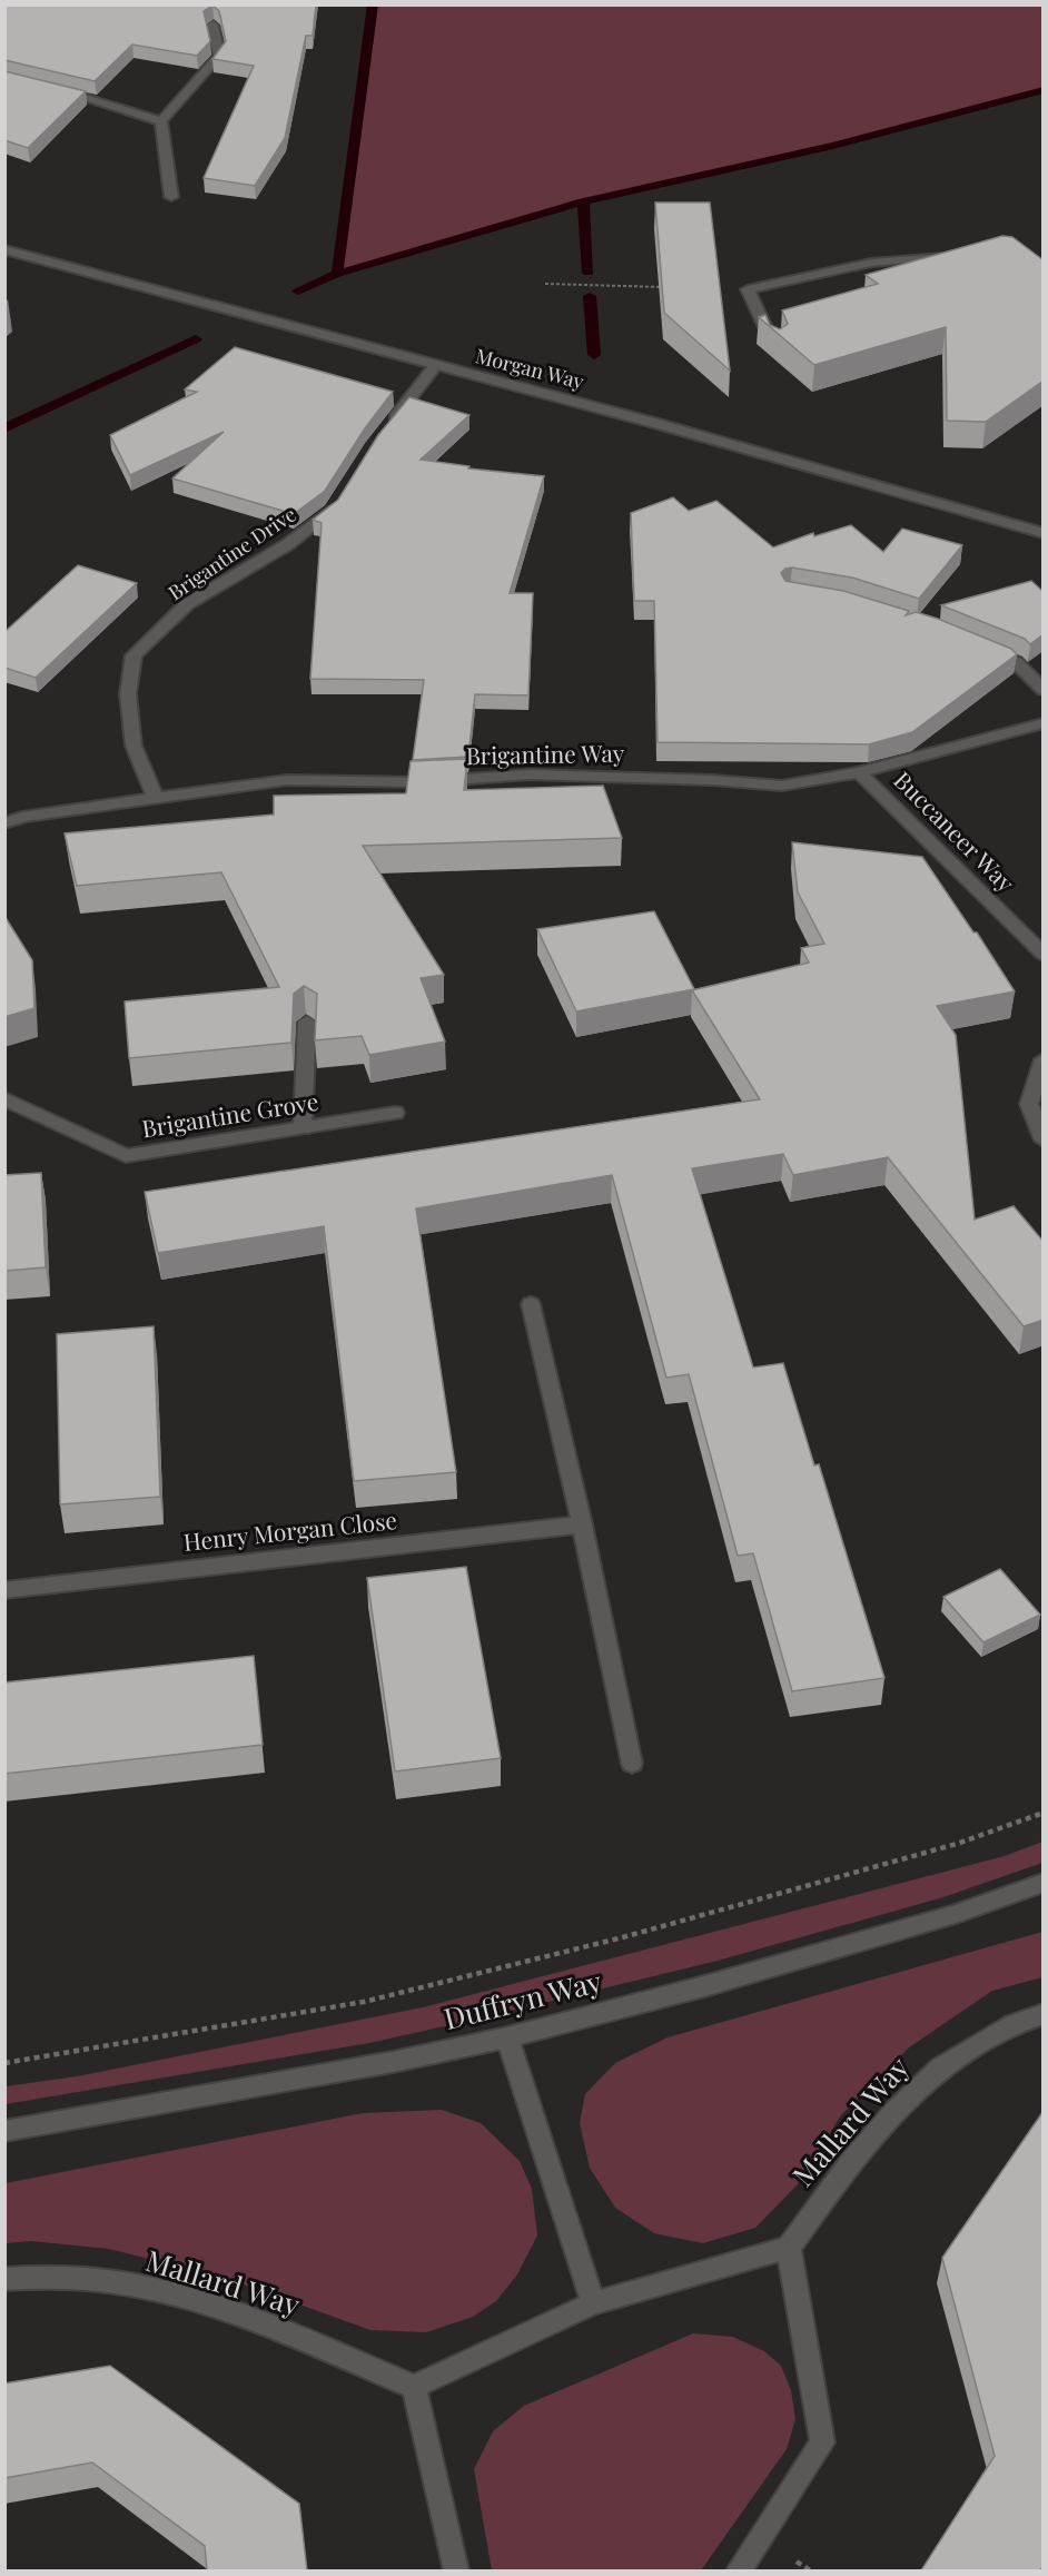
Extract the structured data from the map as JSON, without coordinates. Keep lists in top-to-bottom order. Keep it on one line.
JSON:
{"streets":{"street":["Morgan Way","Brigantine Drive","Brigantine Way","Buccaneer Way","Brigantine Grove","Henry Morgan Close","Duffryn Way","Mallard Way"]},"crossings":[["Brigantine Drive","Brigantine Way"],["Brigantine Way","Buccaneer Way"]]}
